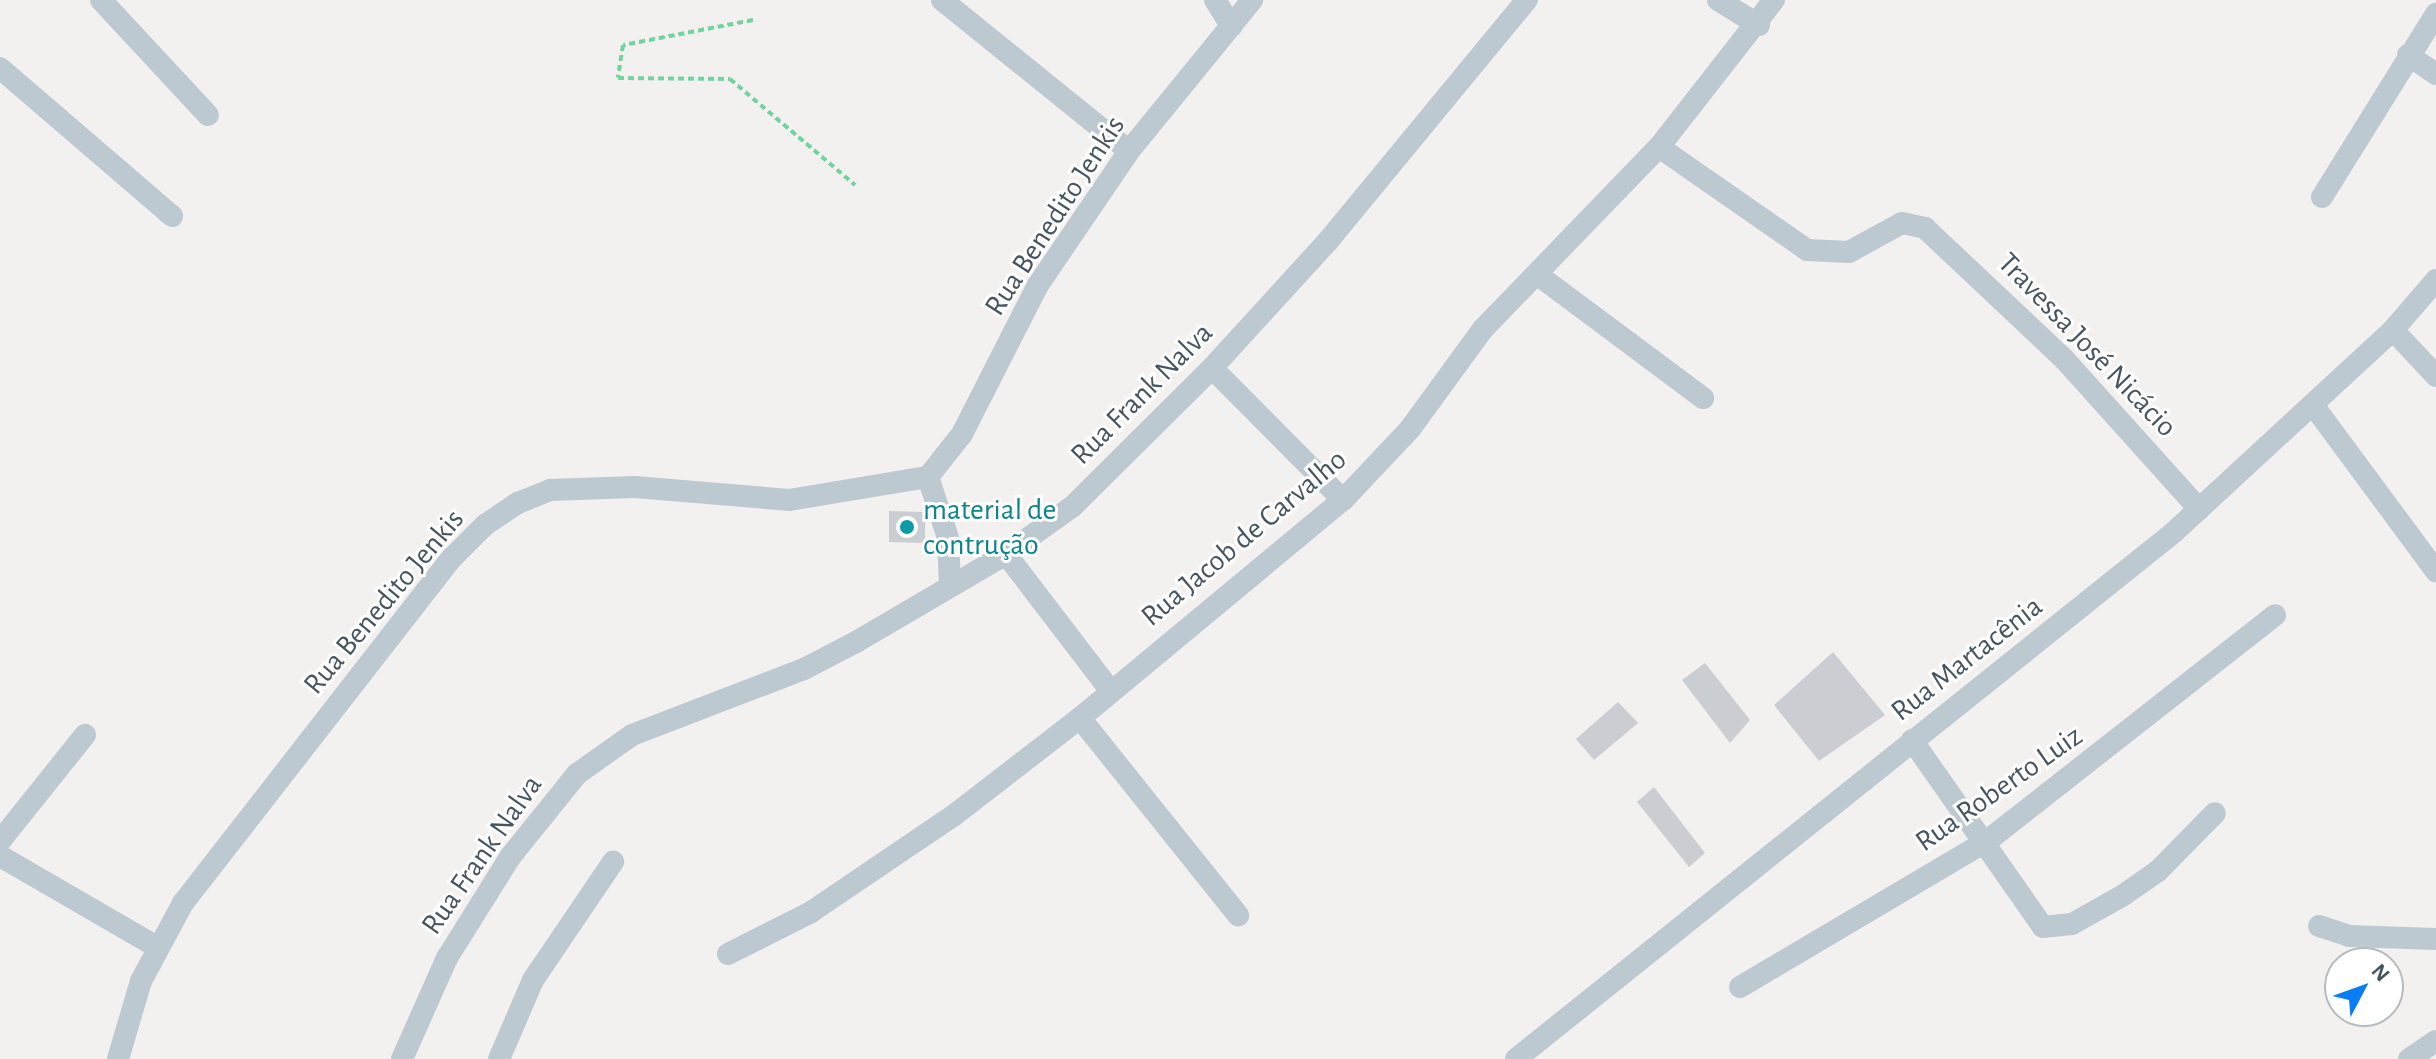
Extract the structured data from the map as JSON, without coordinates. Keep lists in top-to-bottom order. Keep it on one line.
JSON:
{"streets":{"street":["Rua Benedito Jenkis","Travessa José Nicácio","Rua Frank Nalva","Rua Jacob de Carvalho","Rua Martacênia","Rua Roberto Luiz"]},"crossings":[["Travessa José Nicácio","Rua Jacob de Carvalho"],["Travessa José Nicácio","Rua Martacênia"]],"places":["material de contrução"],"north":"top right"}
